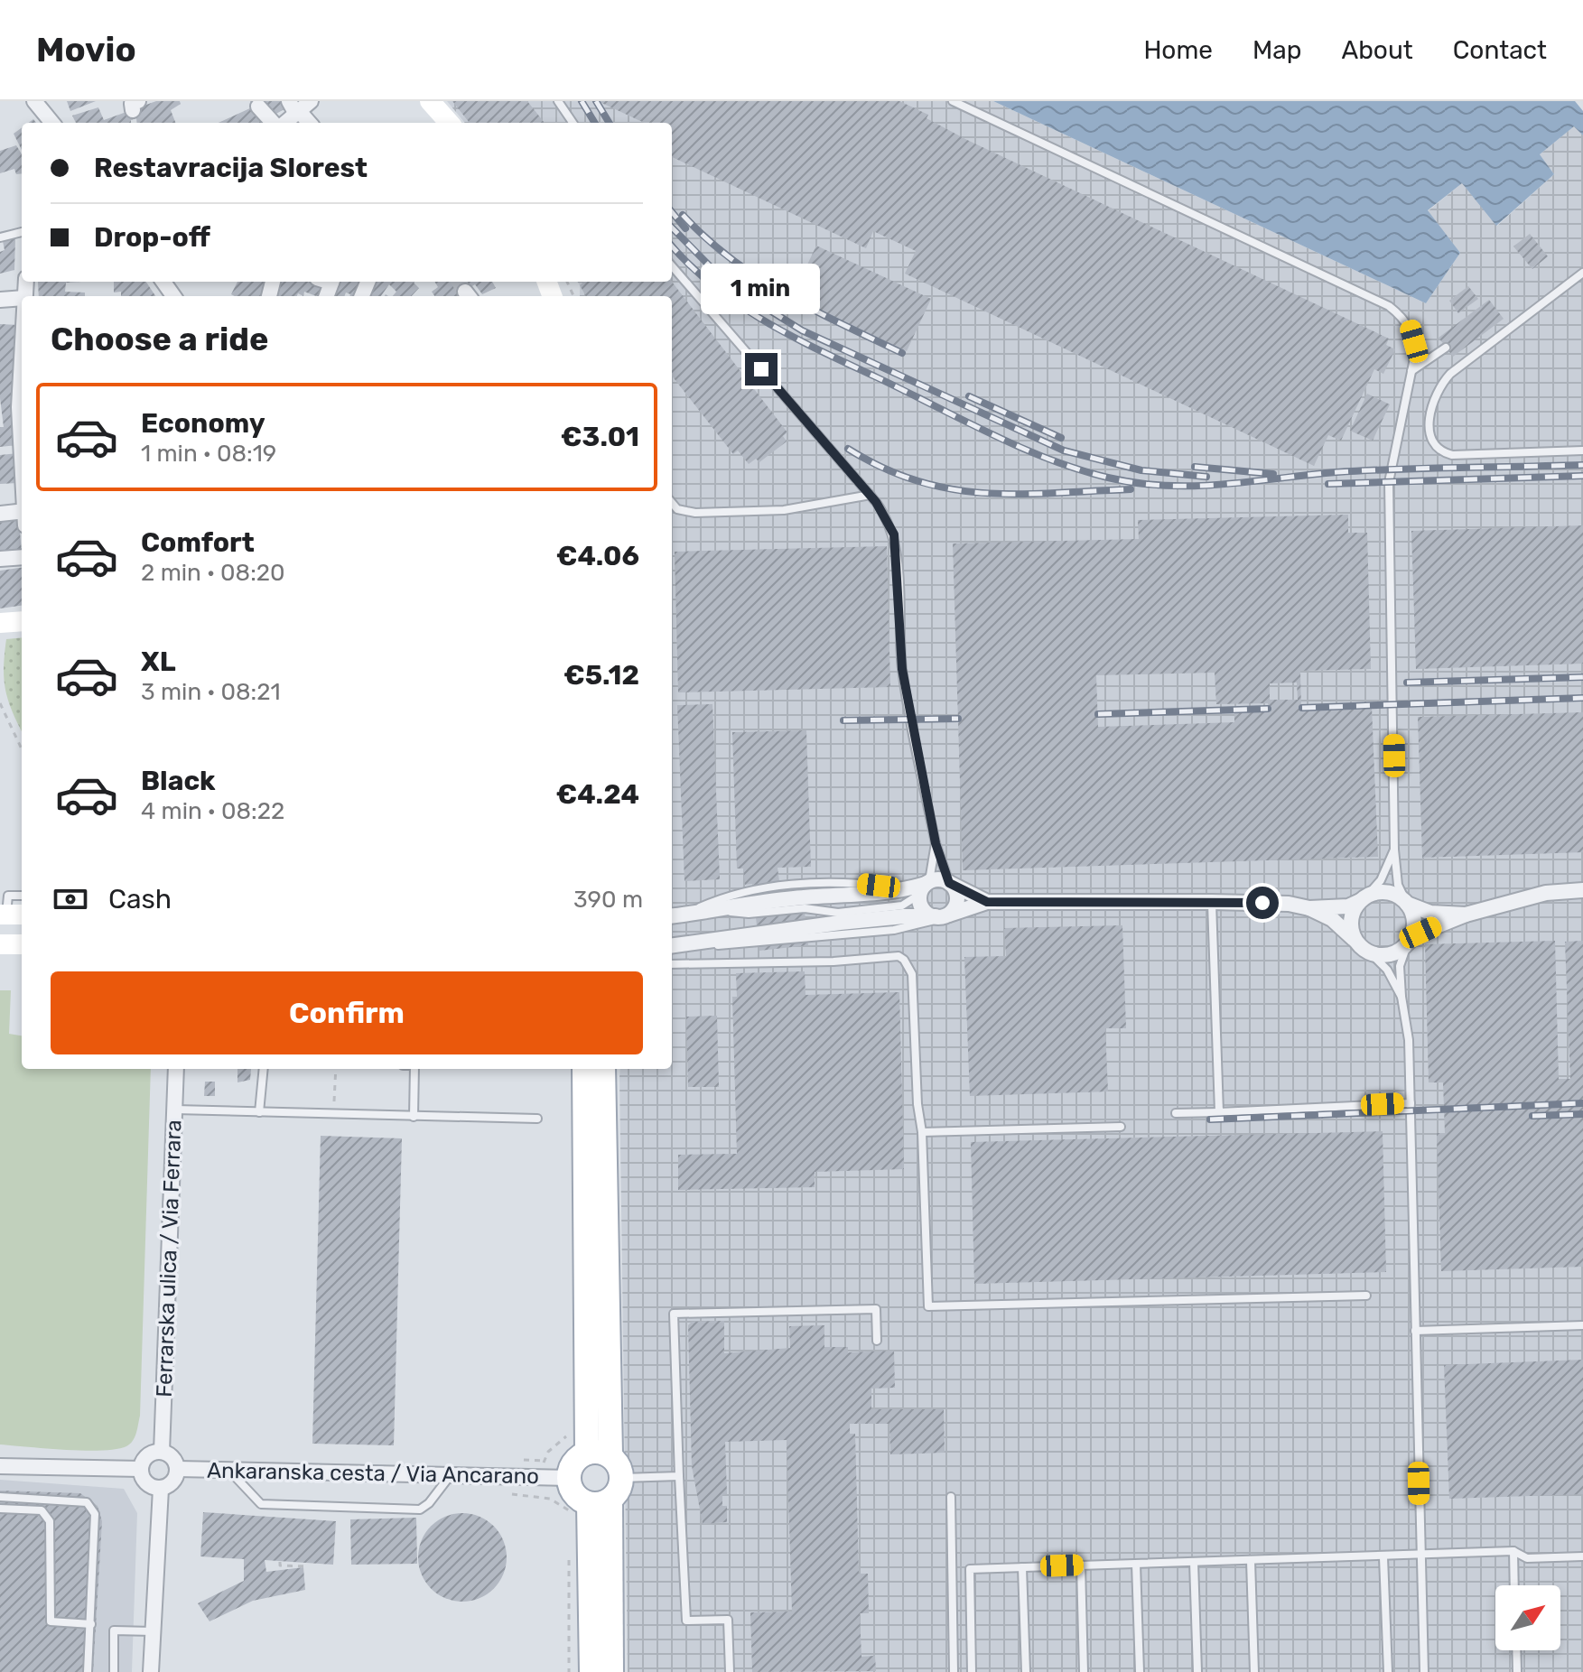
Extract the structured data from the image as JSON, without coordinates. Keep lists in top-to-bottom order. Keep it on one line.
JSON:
{"streets":{"street":["Ferrarska ulica / Via Ferrara","Ankaranska cesta / Via Ancarano"]},"crossings":[["Ferrarska ulica / Via Ferrara","Ankaranska cesta / Via Ancarano"]],"north":"top right","page":{"header":"Movio","nav":["Home","Map","About","Contact"],"banner":["Restavracija Slorest","Drop-off"],"bubble":"1 min","heading":"Choose a ride","list":[{"name":"Economy","note":"1 min · 08:19","value":"€3.01"},{"name":"Comfort","note":"2 min · 08:20","value":"€4.06"},{"name":"XL","note":"3 min · 08:21","value":"€5.12"},{"name":"Black","note":"4 min · 08:22","value":"€4.24"}],"pay":["Cash","390 m"],"buttons":"Confirm"}}
